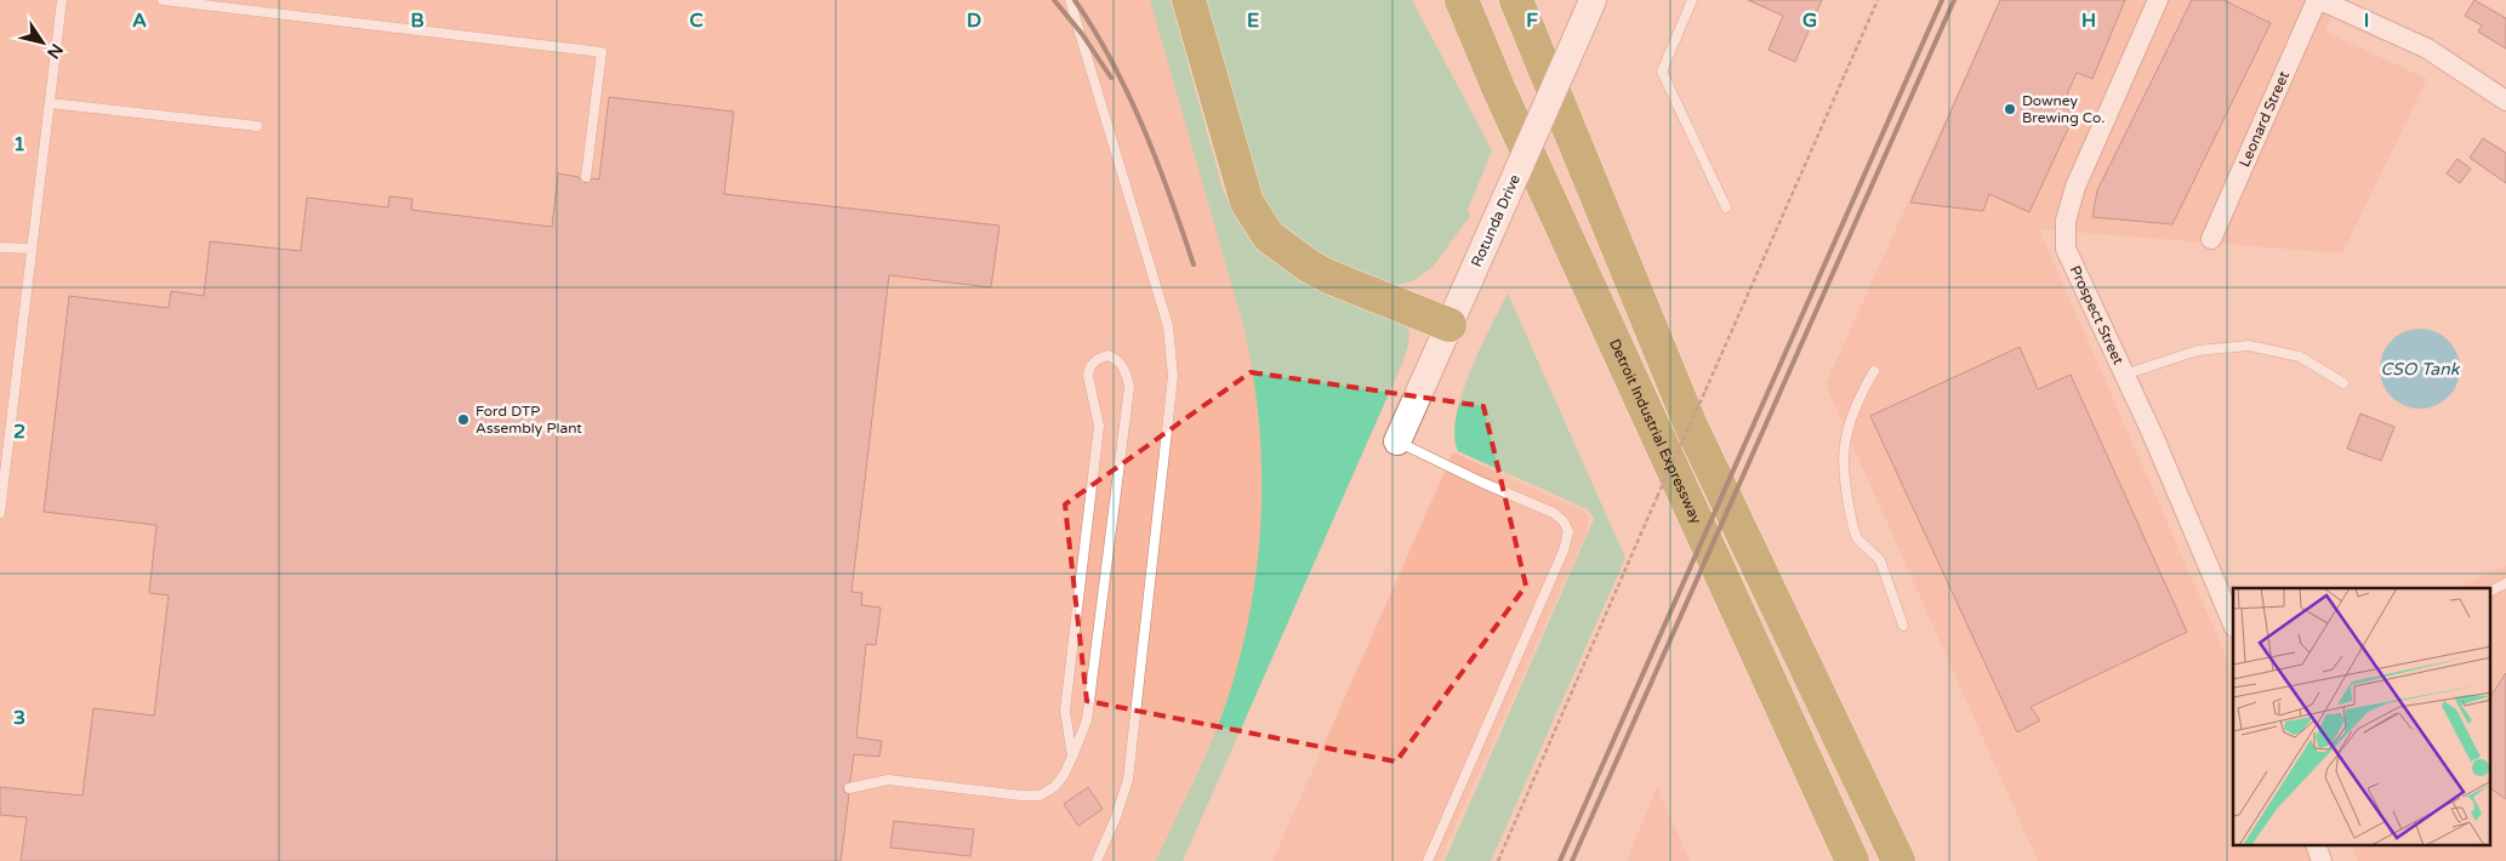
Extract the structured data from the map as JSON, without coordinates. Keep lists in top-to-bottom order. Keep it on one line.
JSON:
{"streets":{"highway":["Detroit Industrial Expressway"],"main road":["Rotunda Drive"],"street":["Leonard Street","Prospect Street"]},"water":["CSO Tank"],"places":["Downey Brewing Co.","Ford DTP Assembly Plant"],"north":"bottom right","grid":{"columns":["A","B","C","D","E","F","G","H","I"],"rows":["1","2","3"]}}
